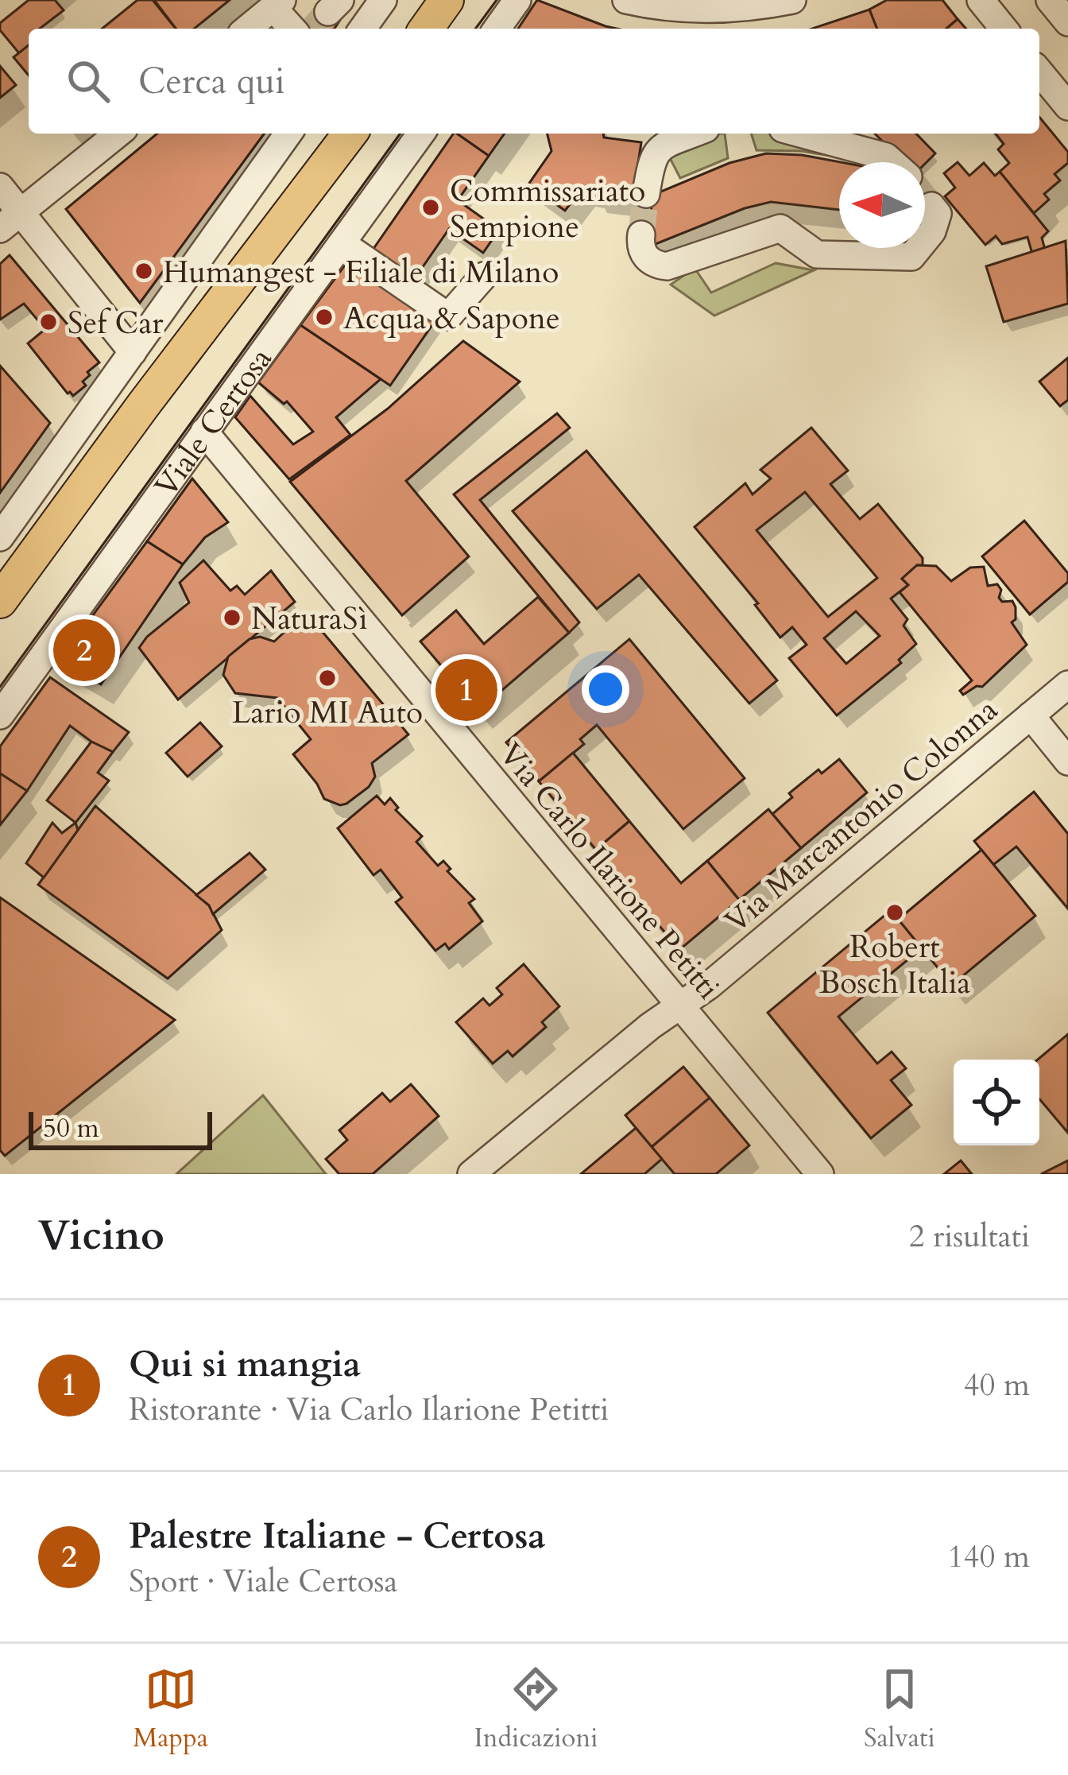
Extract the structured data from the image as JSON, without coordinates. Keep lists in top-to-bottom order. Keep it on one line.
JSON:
{"streets":{"main road":["Viale Certosa"],"street":["Via Marcantonio Colonna","Via Carlo Ilarione Petitti"]},"crossings":[["Viale Certosa","Via Carlo Ilarione Petitti"],["Via Marcantonio Colonna","Via Carlo Ilarione Petitti"]],"places":["Commissariato Sempione","Humangest - Filiale di Milano","Acqua & Sapone","Sef Car","NaturaSì","Lario MI Auto","Robert Bosch Italia"],"scale_bar":"50 m","north":"left","page":{"search":"Cerca qui","pins":["2","1"],"scale":"50 m","heading":["Vicino","2 risultati"],"list":[{"mark":"1","name":"Qui si mangia","note":"Ristorante · Via Carlo Ilarione Petitti","value":"40 m"},{"mark":"2","name":"Palestre Italiane - Certosa","note":"Sport · Viale Certosa","value":"140 m"}],"nav":["Mappa","Indicazioni","Salvati"]}}
